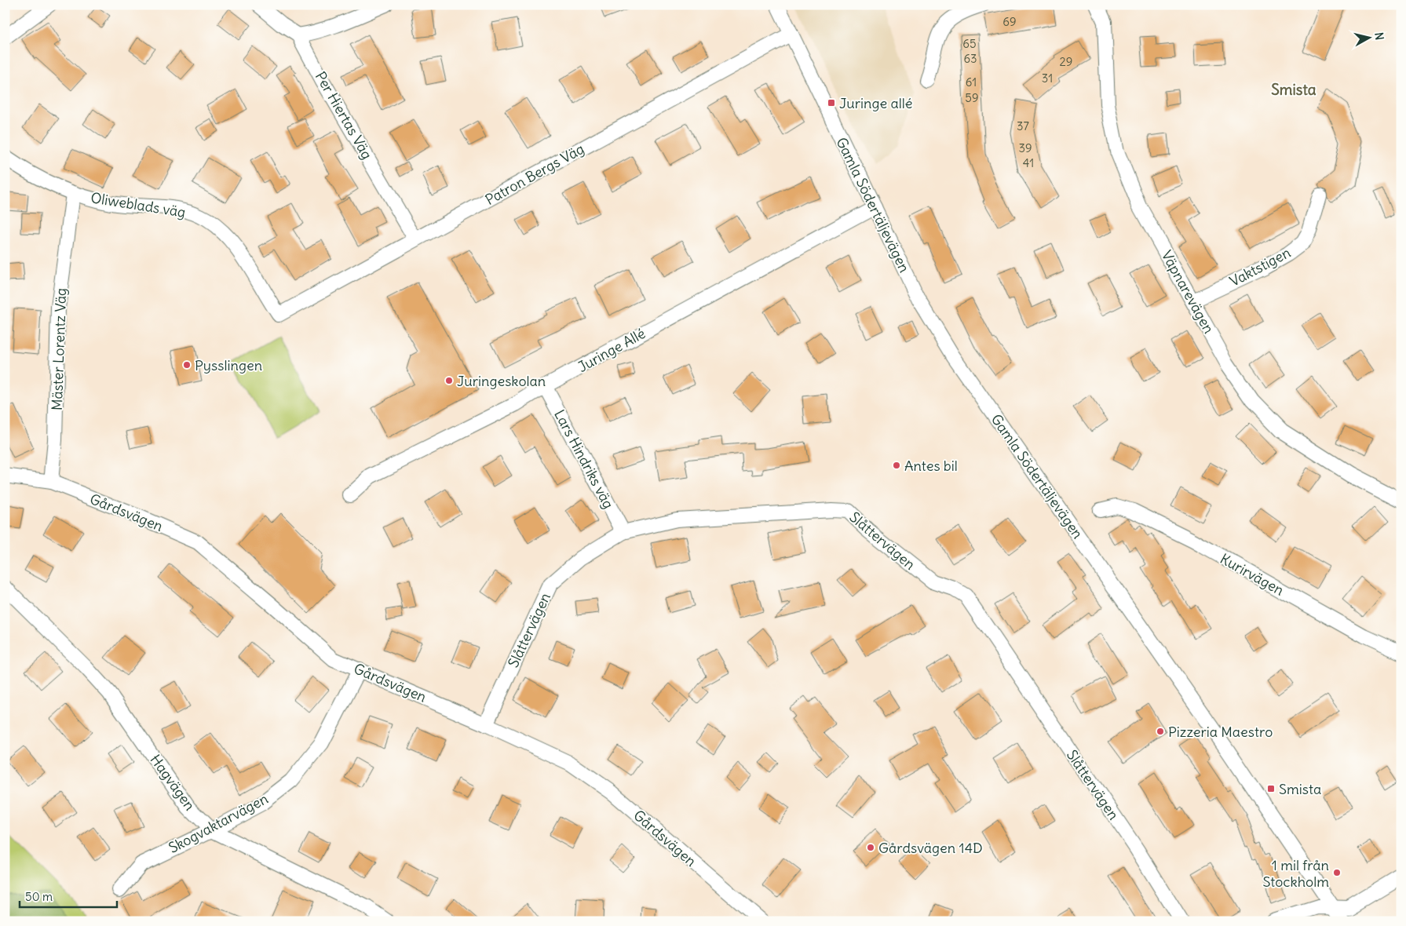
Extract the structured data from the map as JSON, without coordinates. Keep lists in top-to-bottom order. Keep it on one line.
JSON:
{"streets":{"street":["Per Hiertas Väg","Patron Bergs Väg","Oliweblads väg","Gamla Södertäljevägen","Vaktstigen","Väpnarevägen","Mäster Lorentz Väg","Juringe Allé","Lars Hindriks väg","Gårdsvägen","Slåttervägen","Kurirvägen","Hagvägen","Skogvaktarvägen"]},"crossings":[["Per Hiertas Väg","Patron Bergs Väg"],["Patron Bergs Väg","Oliweblads väg"],["Patron Bergs Väg","Gamla Södertäljevägen"],["Oliweblads väg","Mäster Lorentz Väg"],["Gamla Södertäljevägen","Juringe Allé"],["Vaktstigen","Väpnarevägen"],["Mäster Lorentz Väg","Gårdsvägen"],["Juringe Allé","Lars Hindriks väg"],["Lars Hindriks väg","Slåttervägen"],["Gårdsvägen","Slåttervägen"],["Gårdsvägen","Skogvaktarvägen"],["Hagvägen","Skogvaktarvägen"]],"districts":["Smista"],"places":{"transit":["Juringe allé","Smista"],"other":["Pysslingen","Juringeskolan","Antes bil","Pizzeria Maestro","Gårdsvägen 14D","1 mil från Stockholm"]},"house_numbers":["69","65","63","29","31","61","59","37","39","41"],"scale_bar":"50 m","north":"right"}
